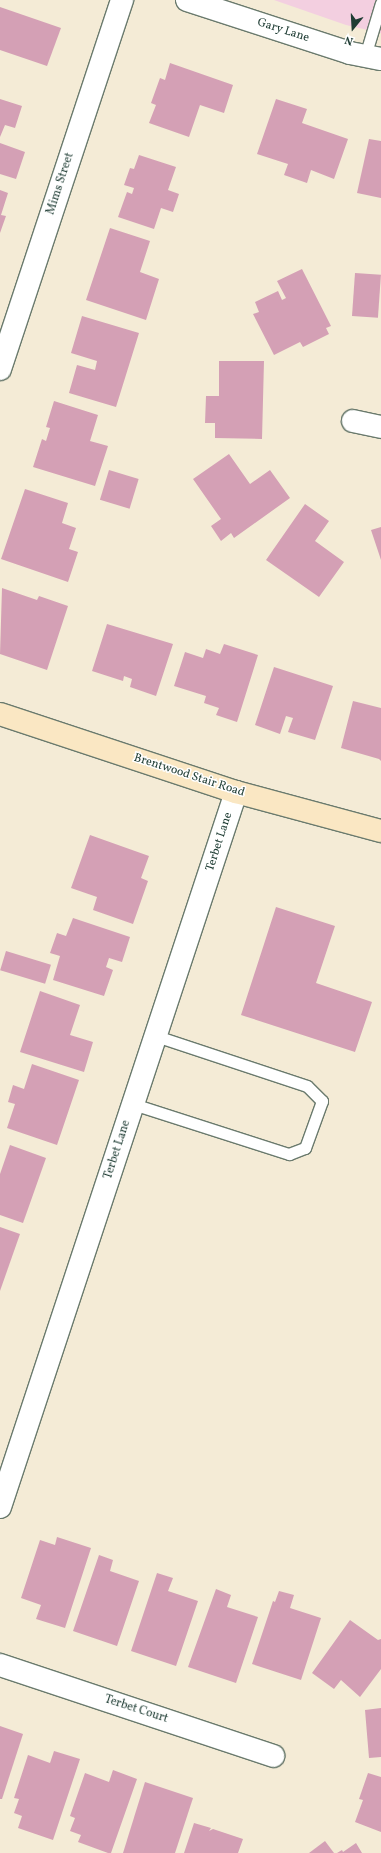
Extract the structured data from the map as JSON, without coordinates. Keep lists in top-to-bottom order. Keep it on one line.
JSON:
{"streets":{"main road":["Brentwood Stair Road"],"street":["Gary Lane","Mims Street","Terbet Lane","Terbet Court"]},"crossings":[["Brentwood Stair Road","Terbet Lane"]],"north":"bottom"}
